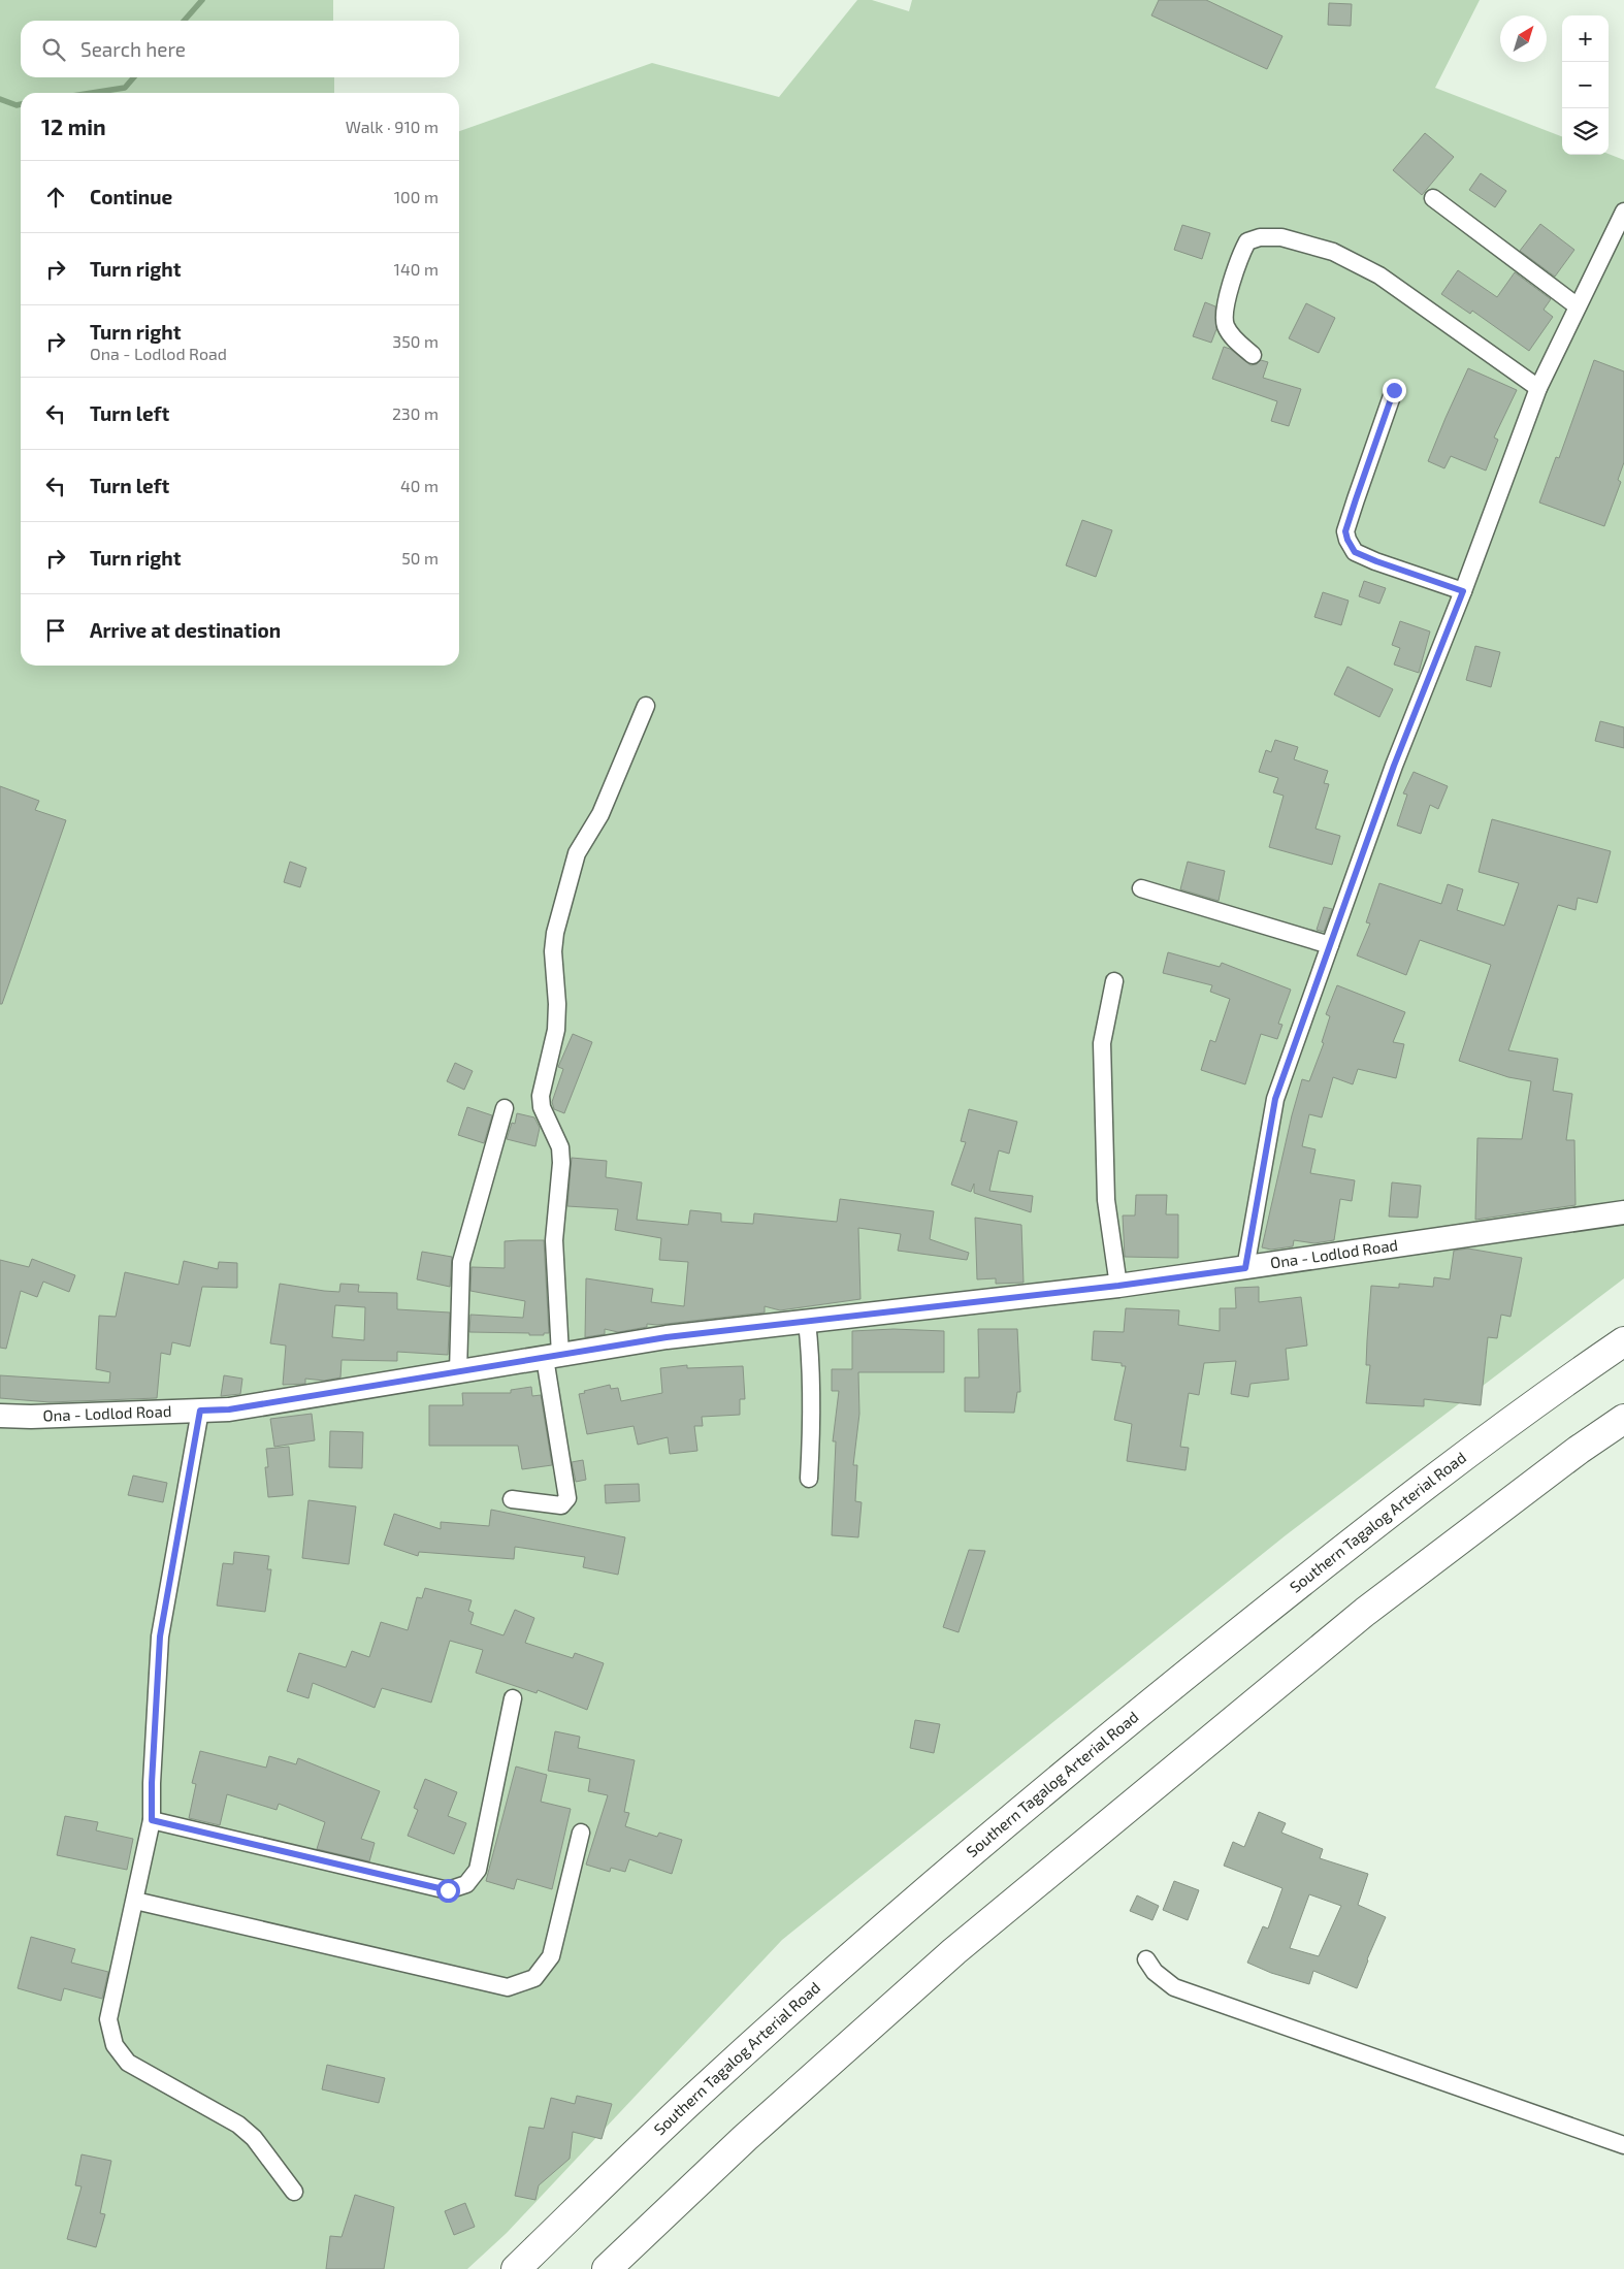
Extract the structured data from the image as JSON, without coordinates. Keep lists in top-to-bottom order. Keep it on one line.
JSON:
{"streets":{"highway":["Southern Tagalog Arterial Road"],"main road":["Ona - Lodlod Road"]},"north":"top right","page":{"map_buttons":["+","−"],"search":"Search here","heading":["12 min","Walk · 910 m"],"list":[["Continue","100 m"],["Turn right","140 m"],["Turn right","Ona - Lodlod Road","350 m"],["Turn left","230 m"],["Turn left","40 m"],["Turn right","50 m"],"Arrive at destination"]}}
